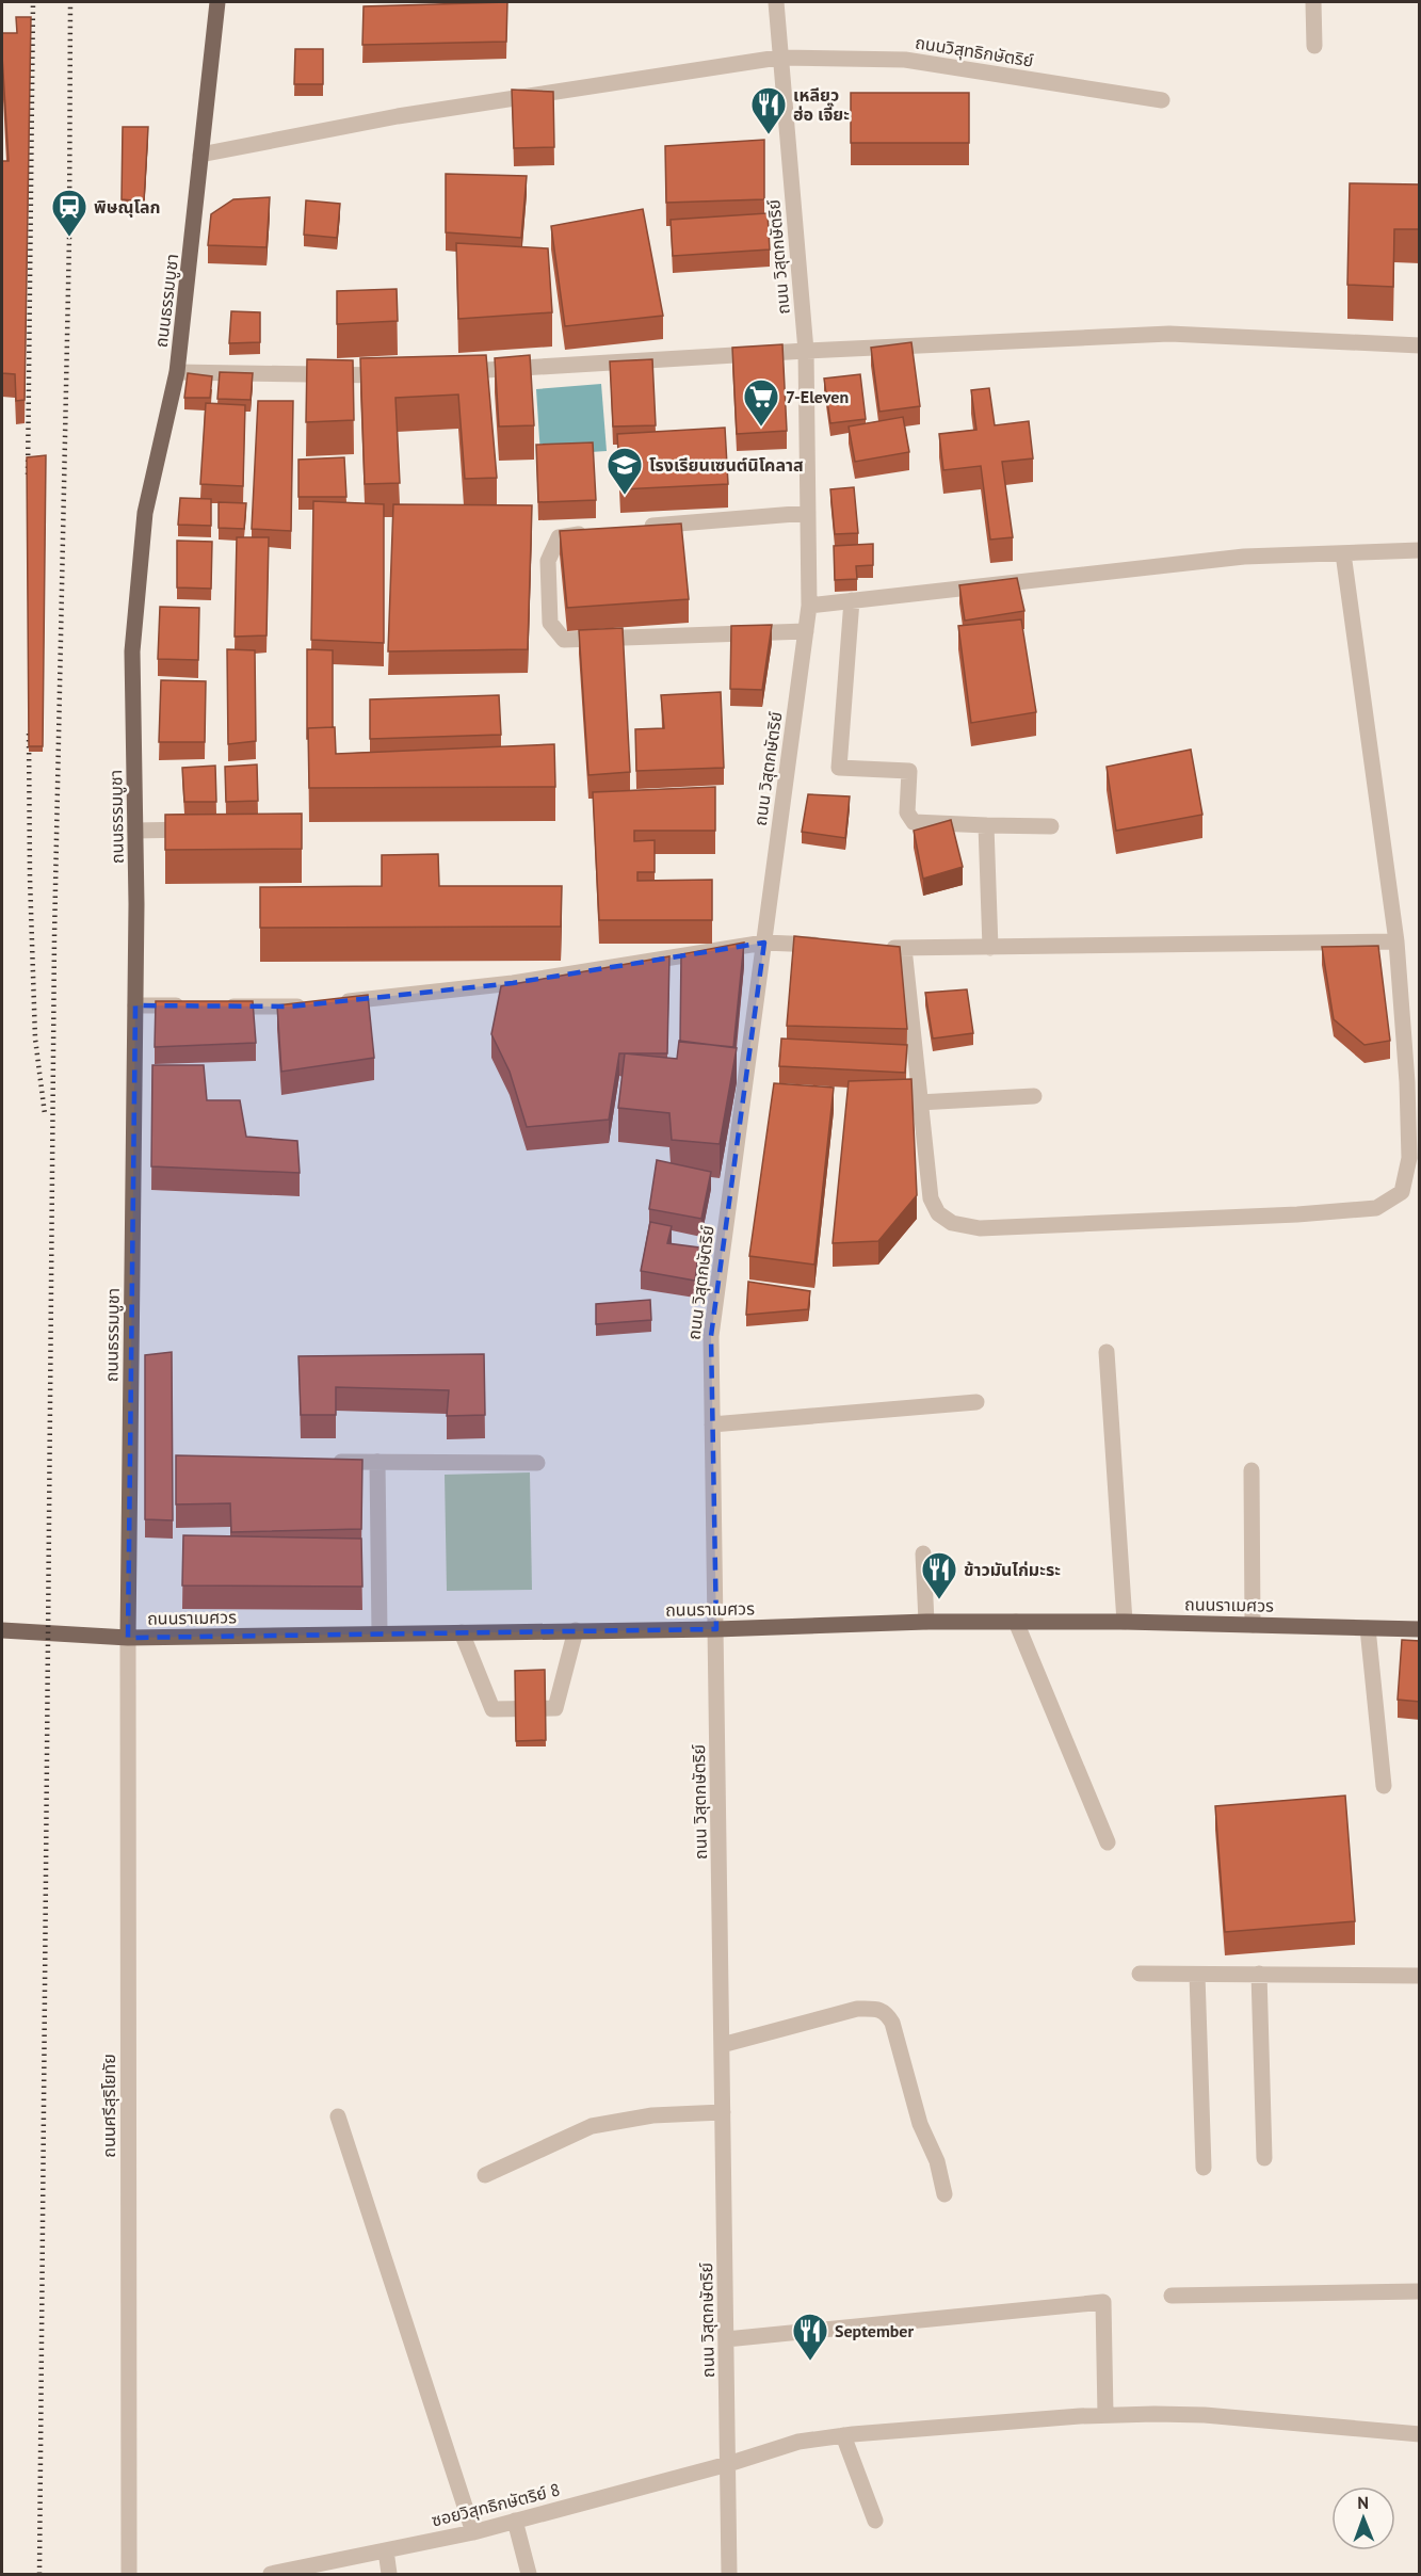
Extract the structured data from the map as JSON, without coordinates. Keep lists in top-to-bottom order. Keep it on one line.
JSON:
{"streets":{"main road":["ถนนธรรมบูชา","ถนนราเมศวร"],"street":["ถนนวิสุทธิกษัตริย์","ถนน วิสุตกษัตริย์","ถนนศรีสุริโยทัย","ซอยวิสุทธิกษัตริย์ 8"]},"crossings":[["ถนนวิสุทธิกษัตริย์","ถนน วิสุตกษัตริย์"],["ถนนวิสุทธิกษัตริย์","ถนนธรรมบูชา"],["ถนน วิสุตกษัตริย์","ถนนราเมศวร"],["ถนน วิสุตกษัตริย์","ซอยวิสุทธิกษัตริย์ 8"],["ถนนธรรมบูชา","ถนนราเมศวร"],["ถนนธรรมบูชา","ถนนศรีสุริโยทัย"],["ถนนราเมศวร","ถนนศรีสุริโยทัย"]],"places":{"restaurant":["เหลียว ฮ่อ เจี๊ยะ","ข้าวมันไก่มะระ","September"],"station":["พิษณุโลก"],"supermarket":["7-Eleven"],"school or university":["โรงเรียนเซนต์นิโคลาส"]},"north":"top"}
